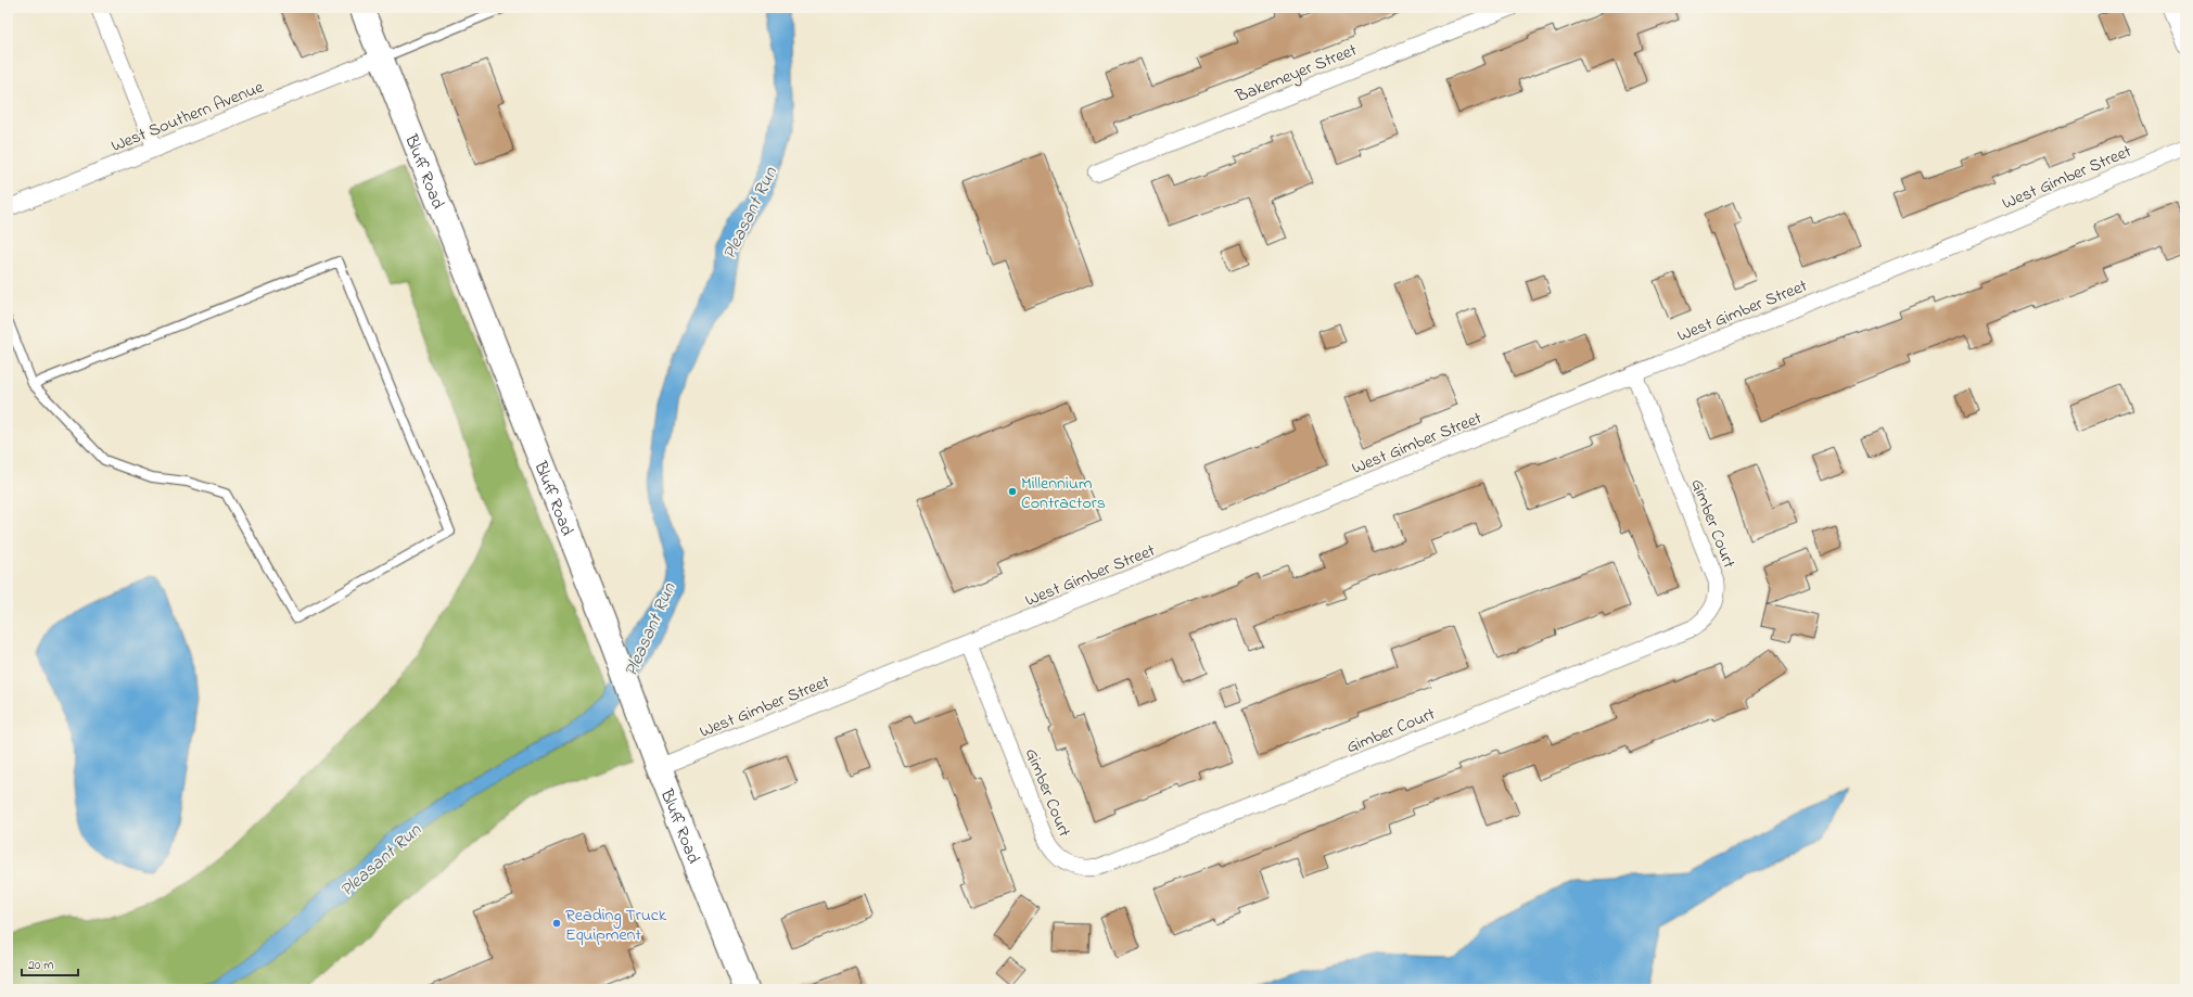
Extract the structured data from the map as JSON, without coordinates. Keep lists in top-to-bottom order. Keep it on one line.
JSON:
{"streets":{"main road":["Bluff Road"],"street":["Bakemeyer Street","West Southern Avenue","West Gimber Street","Gimber Court"]},"crossings":[["West Southern Avenue","Bluff Road"],["Bluff Road","West Gimber Street"],["West Gimber Street","Gimber Court"]],"water":["Pleasant Run"],"places":["Millennium Contractors","Reading Truck Equipment"],"scale_bar":"20 m"}
